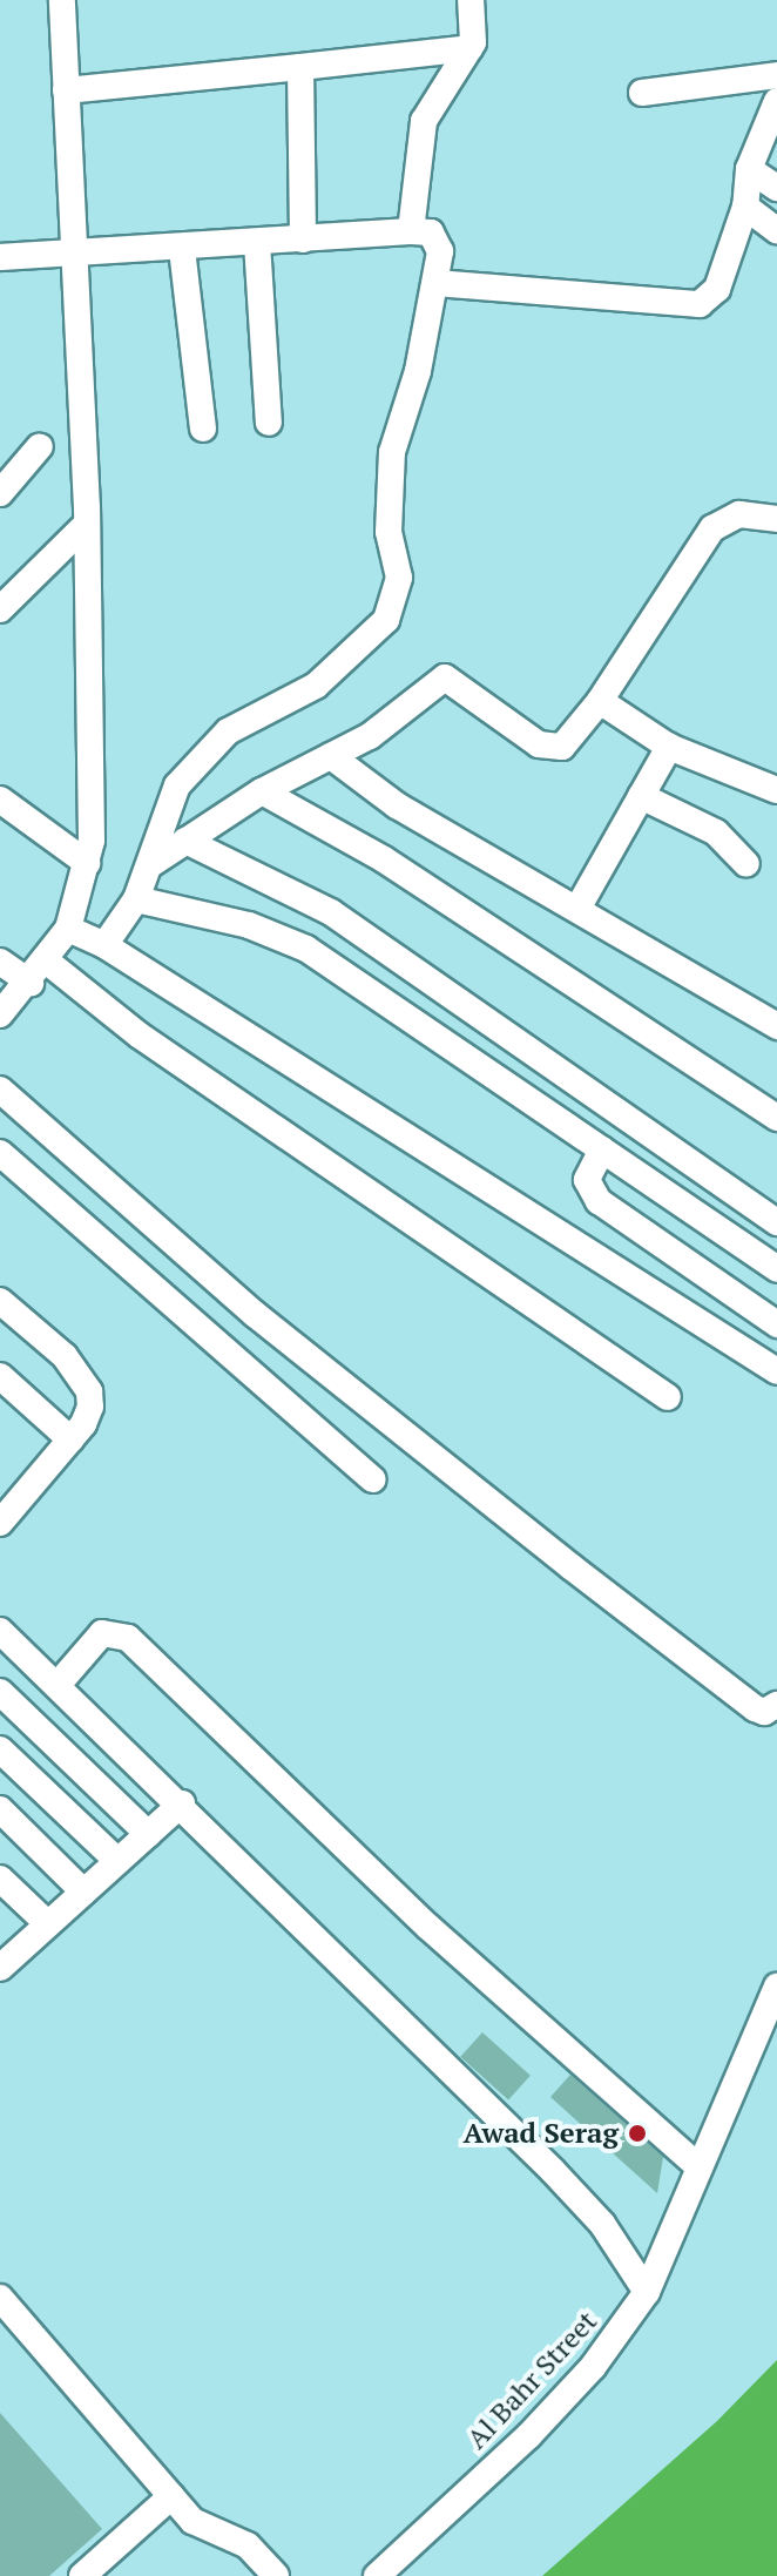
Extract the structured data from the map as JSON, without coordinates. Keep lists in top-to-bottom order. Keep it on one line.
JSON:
{"streets":{"street":["Al Bahr Street"]},"places":["Awad Serag"]}
